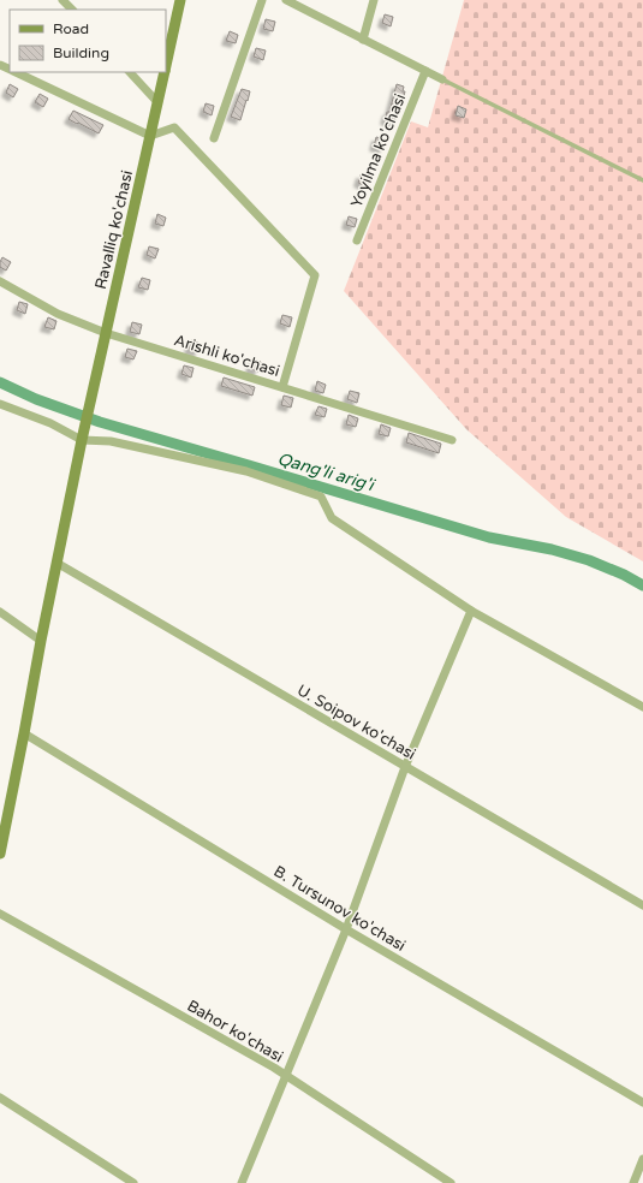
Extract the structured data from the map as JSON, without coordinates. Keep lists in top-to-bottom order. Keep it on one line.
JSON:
{"streets":{"street":["Yoyilma ko'chasi","Ravalliq ko'chasi","Arishli ko'chasi","U. Soipov ko'chasi","B. Tursunov ko'chasi","Bahor ko'chasi"]},"crossings":[["Ravalliq ko'chasi","Arishli ko'chasi"],["Ravalliq ko'chasi","U. Soipov ko'chasi"],["Ravalliq ko'chasi","B. Tursunov ko'chasi"]],"water":["Qang'li arig'i"],"legend":["Road","Building"]}
